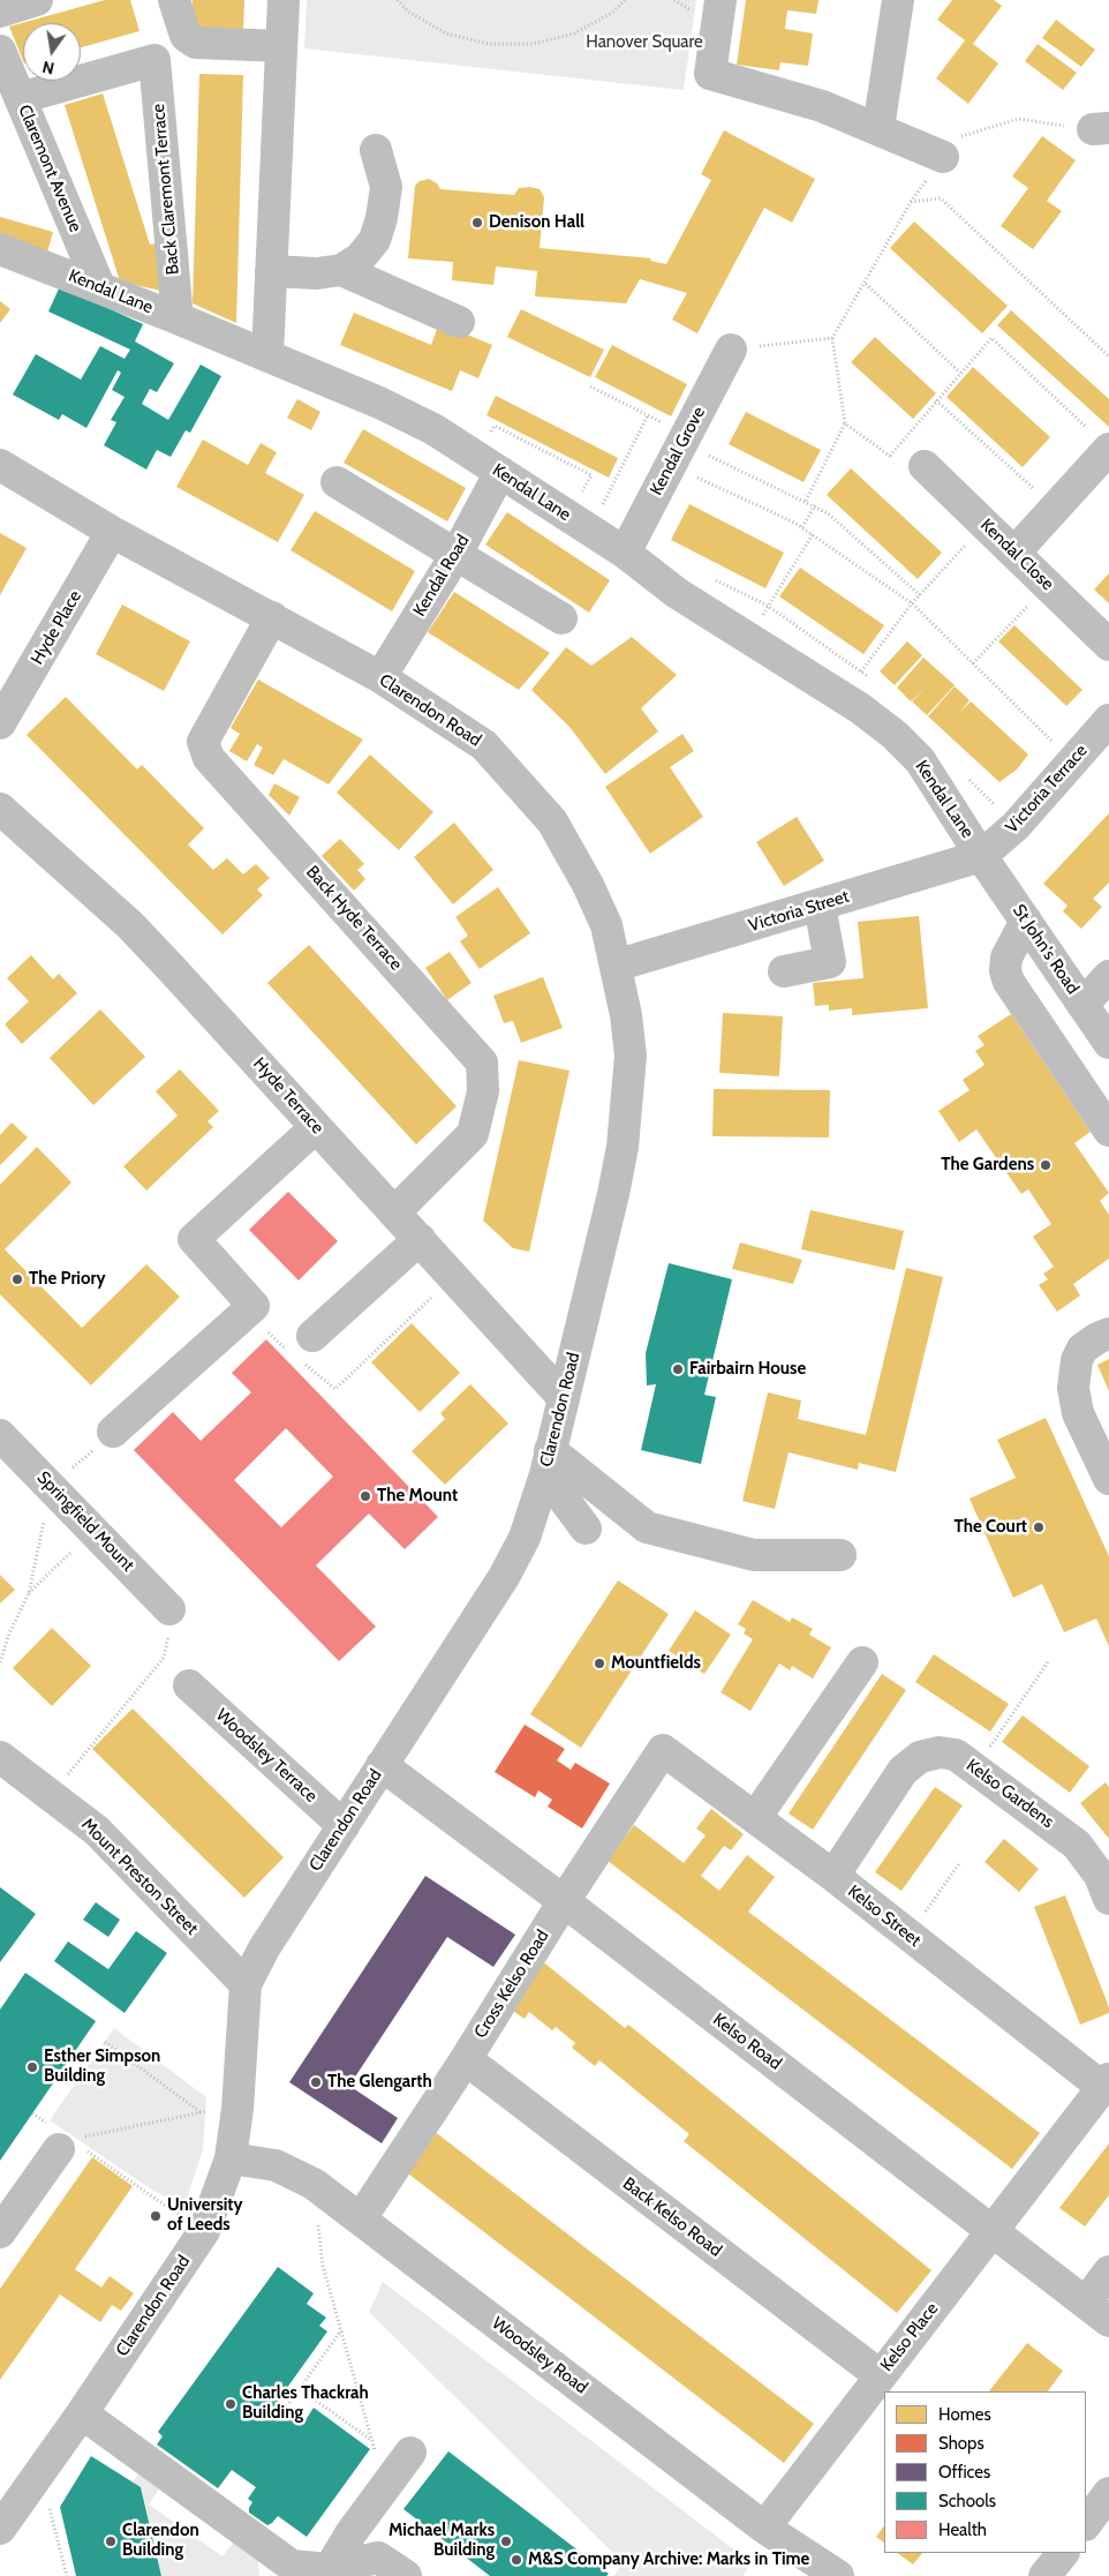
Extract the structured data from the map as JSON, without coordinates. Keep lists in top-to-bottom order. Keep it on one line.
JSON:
{"streets":{"street":["Claremont Avenue","Back Claremont Terrace","Kendal Lane","Kendal Grove","Kendal Close","Kendal Road","Hyde Place","Clarendon Road","Victoria Terrace","Victoria Street","Back Hyde Terrace","St John's Road","Hyde Terrace","Springfield Mount","Woodsley Terrace","Kelso Gardens","Mount Preston Street","Kelso Street","Cross Kelso Road","Kelso Road","Back Kelso Road","Kelso Place","Woodsley Road"]},"crossings":[["Claremont Avenue","Back Claremont Terrace"],["Claremont Avenue","Kendal Lane"],["Back Claremont Terrace","Kendal Lane"],["Kendal Lane","Kendal Grove"],["Kendal Lane","Kendal Road"],["Kendal Lane","Victoria Terrace"],["Kendal Lane","Victoria Street"],["Kendal Lane","St John's Road"],["Kendal Road","Clarendon Road"],["Hyde Place","Clarendon Road"],["Clarendon Road","Victoria Street"],["Clarendon Road","Back Hyde Terrace"],["Clarendon Road","Hyde Terrace"],["Clarendon Road","Woodsley Terrace"],["Clarendon Road","Mount Preston Street"],["Clarendon Road","Kelso Road"],["Clarendon Road","Woodsley Road"],["Victoria Terrace","Victoria Street"],["Victoria Terrace","St John's Road"],["Victoria Street","St John's Road"],["Back Hyde Terrace","Hyde Terrace"],["Kelso Gardens","Kelso Street"],["Kelso Street","Cross Kelso Road"],["Cross Kelso Road","Kelso Road"],["Cross Kelso Road","Back Kelso Road"],["Cross Kelso Road","Woodsley Road"],["Kelso Road","Kelso Place"],["Back Kelso Road","Kelso Place"],["Kelso Place","Woodsley Road"]],"parks":["Hanover Square"],"places":["Denison Hall","The Gardens","The Priory","Fairbairn House","The Mount","The Court","Mountfields","Esther Simpson Building","The Glengarth","University of Leeds","Charles Thackrah Building","Clarendon Building","Michael Marks Building","M&S Company Archive: Marks in Time"],"legend":["Homes","Shops","Offices","Schools","Health"],"north":"bottom"}
